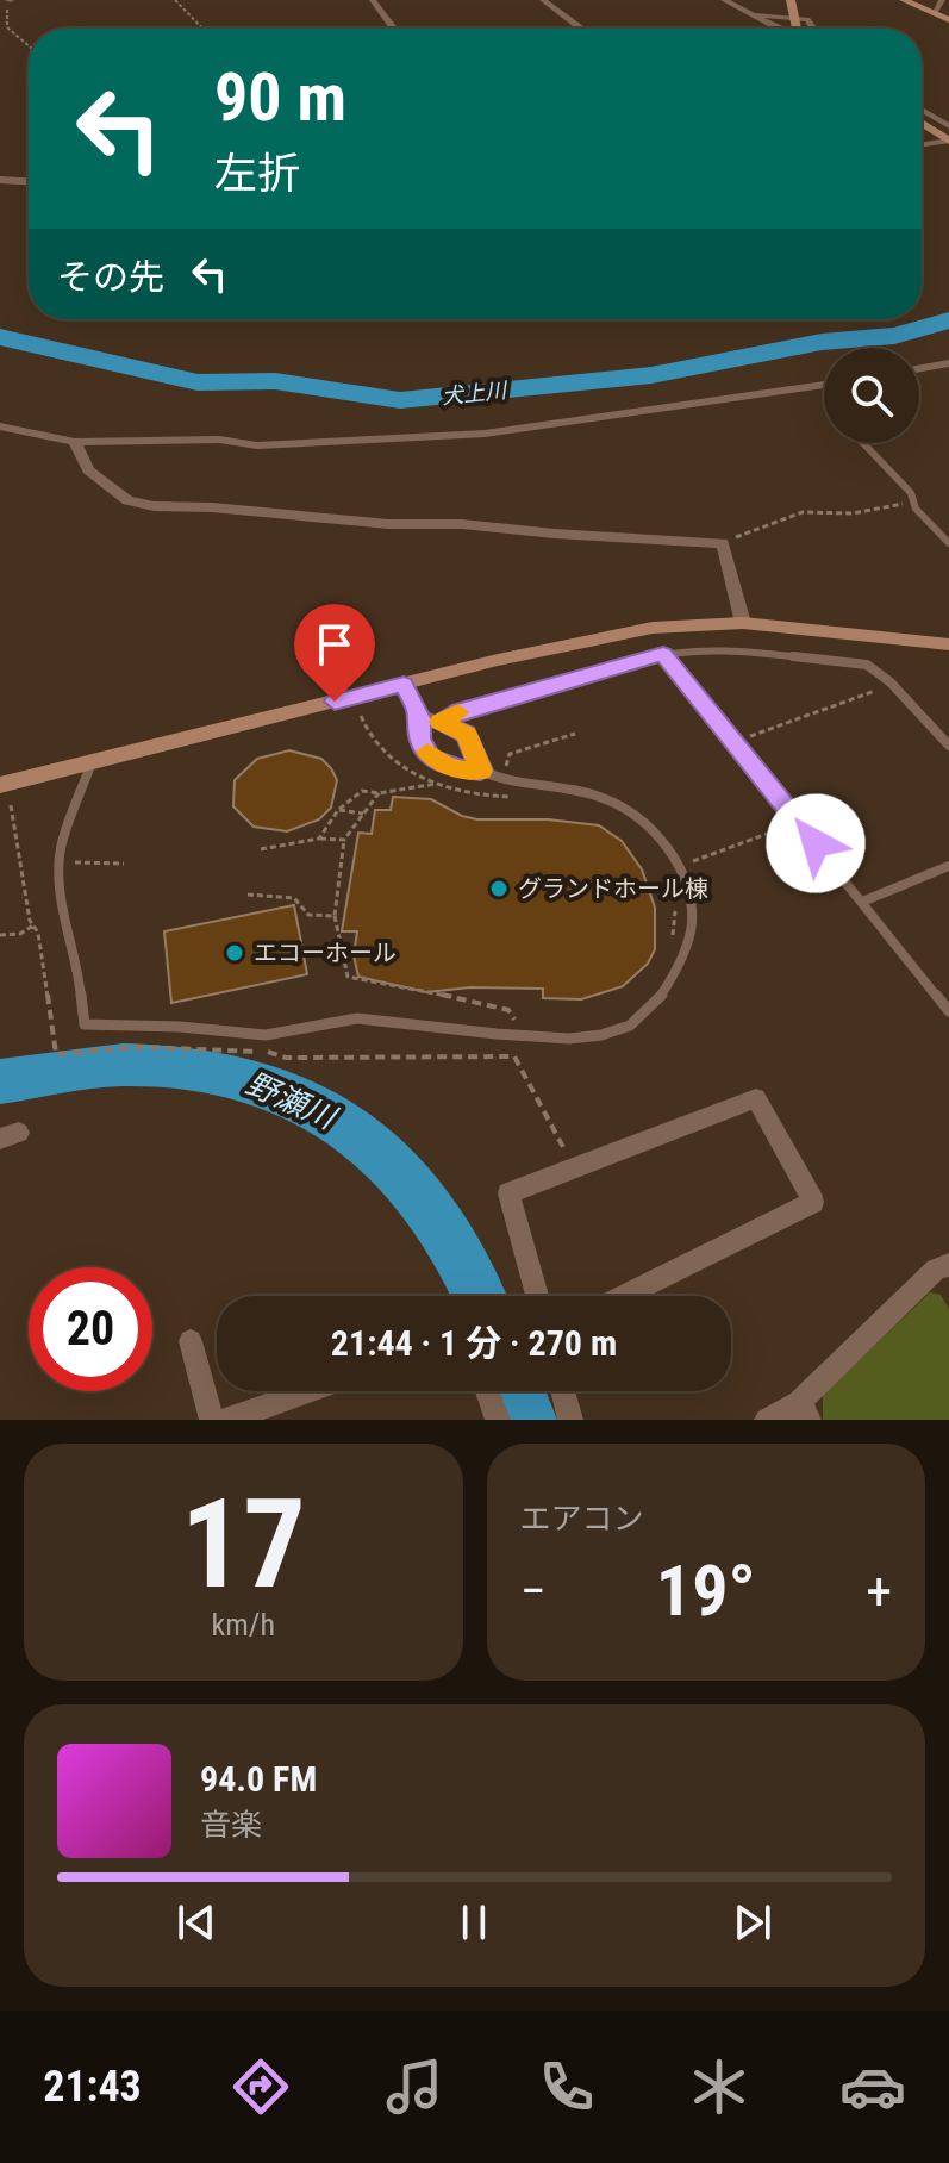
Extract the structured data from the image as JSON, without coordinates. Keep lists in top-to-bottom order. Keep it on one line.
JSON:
{"water":["犬上川","野瀬川"],"places":["グランドホール棟","エコーホール"],"page":{"turn":["90 m","左折"],"then":"その先","limit":"20","trip":"21:44 · 1 分 · 270 m","tile":[["17","km/h"],"エアコン"],"heat":["−","19°","+"],"song":["94.0 FM","音楽"],"tabs":"21:43"}}
